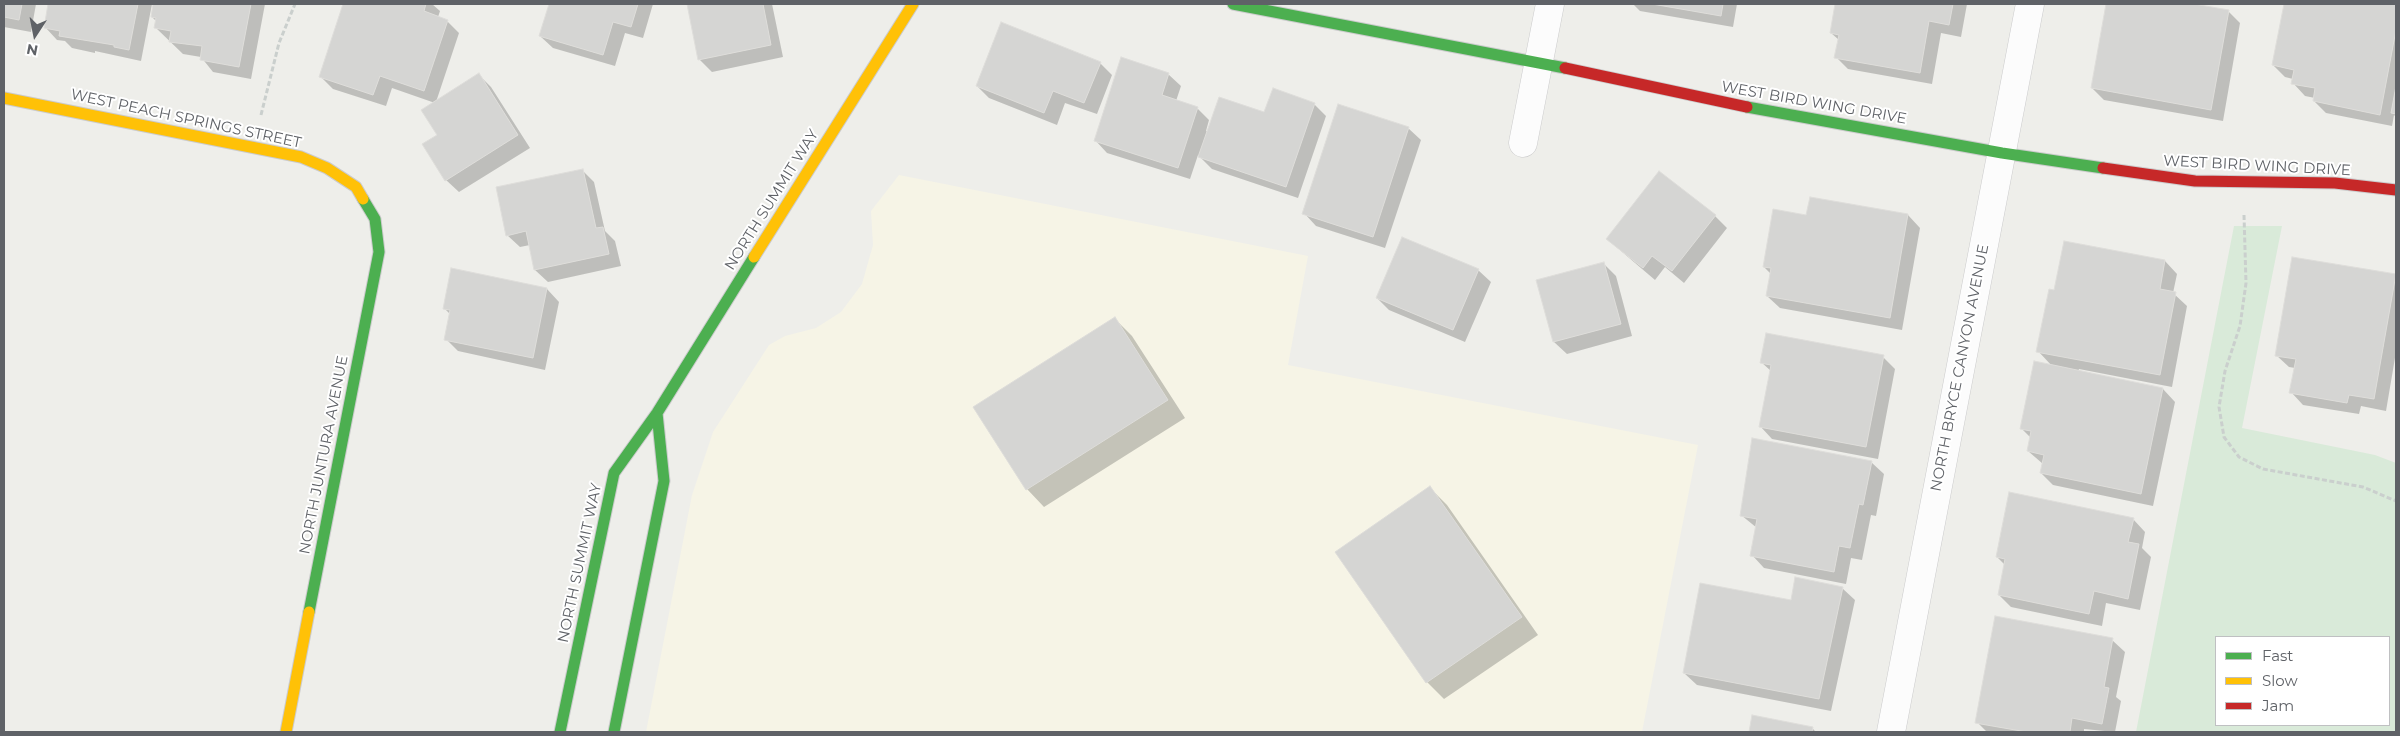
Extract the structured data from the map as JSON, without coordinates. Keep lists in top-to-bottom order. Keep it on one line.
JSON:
{"streets":{"street":["WEST BIRD WING DRIVE","WEST PEACH SPRINGS STREET","NORTH SUMMIT WAY","NORTH BRYCE CANYON AVENUE","NORTH JUNTURA AVENUE"]},"crossings":[["WEST BIRD WING DRIVE","NORTH BRYCE CANYON AVENUE"],["WEST PEACH SPRINGS STREET","NORTH JUNTURA AVENUE"]],"legend":["Fast","Slow","Jam"],"north":"bottom"}
